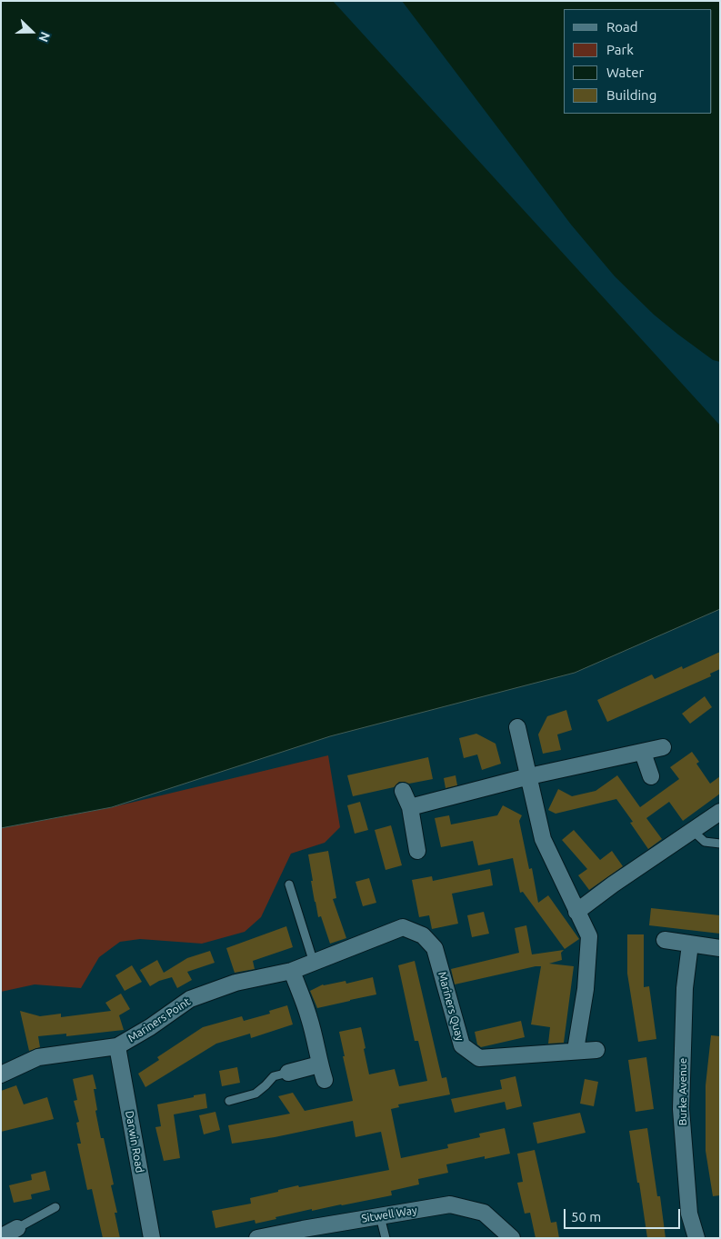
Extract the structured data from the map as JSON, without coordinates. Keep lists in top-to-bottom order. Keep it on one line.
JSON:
{"streets":{"street":["Mariners Quay","Mariners Point","Burke Avenue","Darwin Road","Sitwell Way"]},"crossings":[["Mariners Quay","Mariners Point"],["Mariners Point","Darwin Road"]],"legend":["Road","Park","Water","Building"],"scale_bar":"50 m","north":"right"}
